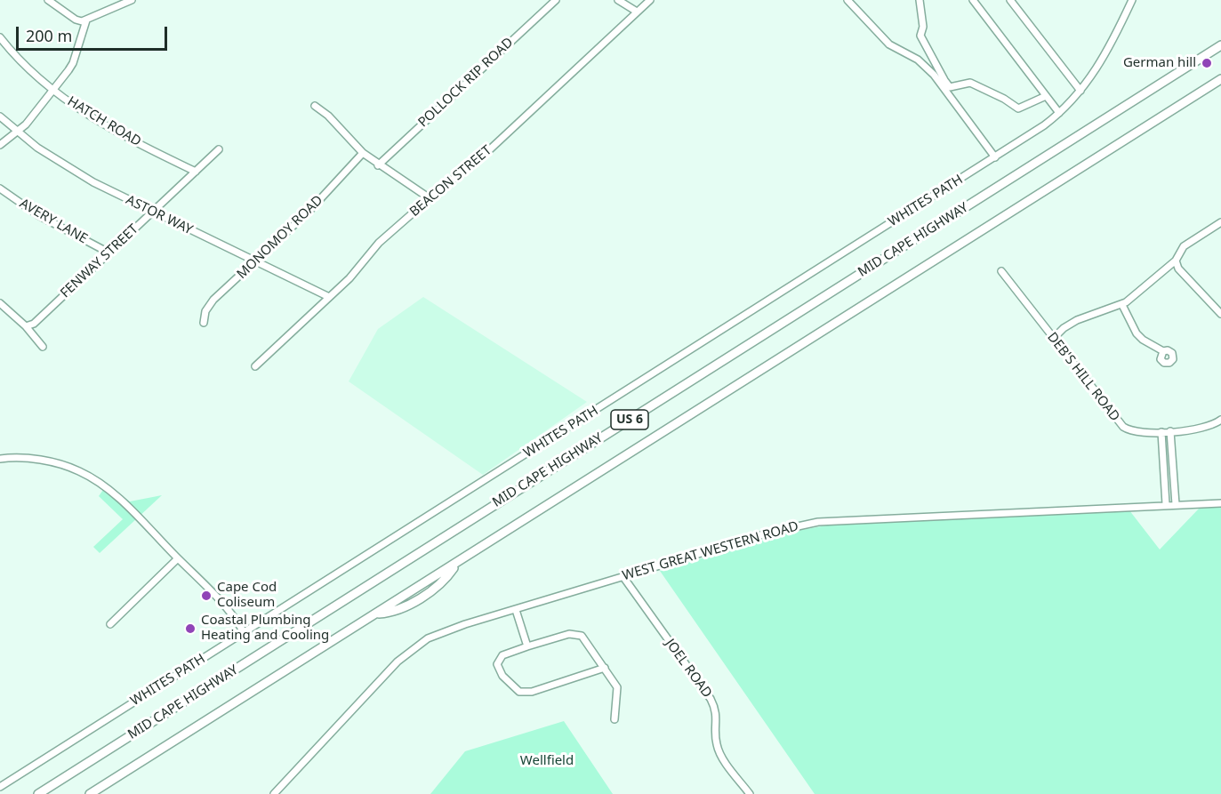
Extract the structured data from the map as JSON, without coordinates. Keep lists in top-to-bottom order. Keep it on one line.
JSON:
{"streets":{"highway":["MID CAPE HIGHWAY","US 6"],"street":["POLLOCK RIP ROAD","HATCH ROAD","BEACON STREET","WHITES PATH","ASTOR WAY","AVERY LANE","MONOMOY ROAD","FENWAY STREET","DEB'S HILL ROAD","WEST GREAT WESTERN ROAD","JOEL ROAD"]},"crossings":[["HATCH ROAD","FENWAY STREET"],["BEACON STREET","ASTOR WAY"],["ASTOR WAY","MONOMOY ROAD"],["ASTOR WAY","FENWAY STREET"],["AVERY LANE","FENWAY STREET"],["WEST GREAT WESTERN ROAD","JOEL ROAD"]],"parks":["Wellfield"],"places":["German hill","Cape Cod Coliseum","Coastal Plumbing Heating and Cooling"],"scale_bar":"200 m"}
